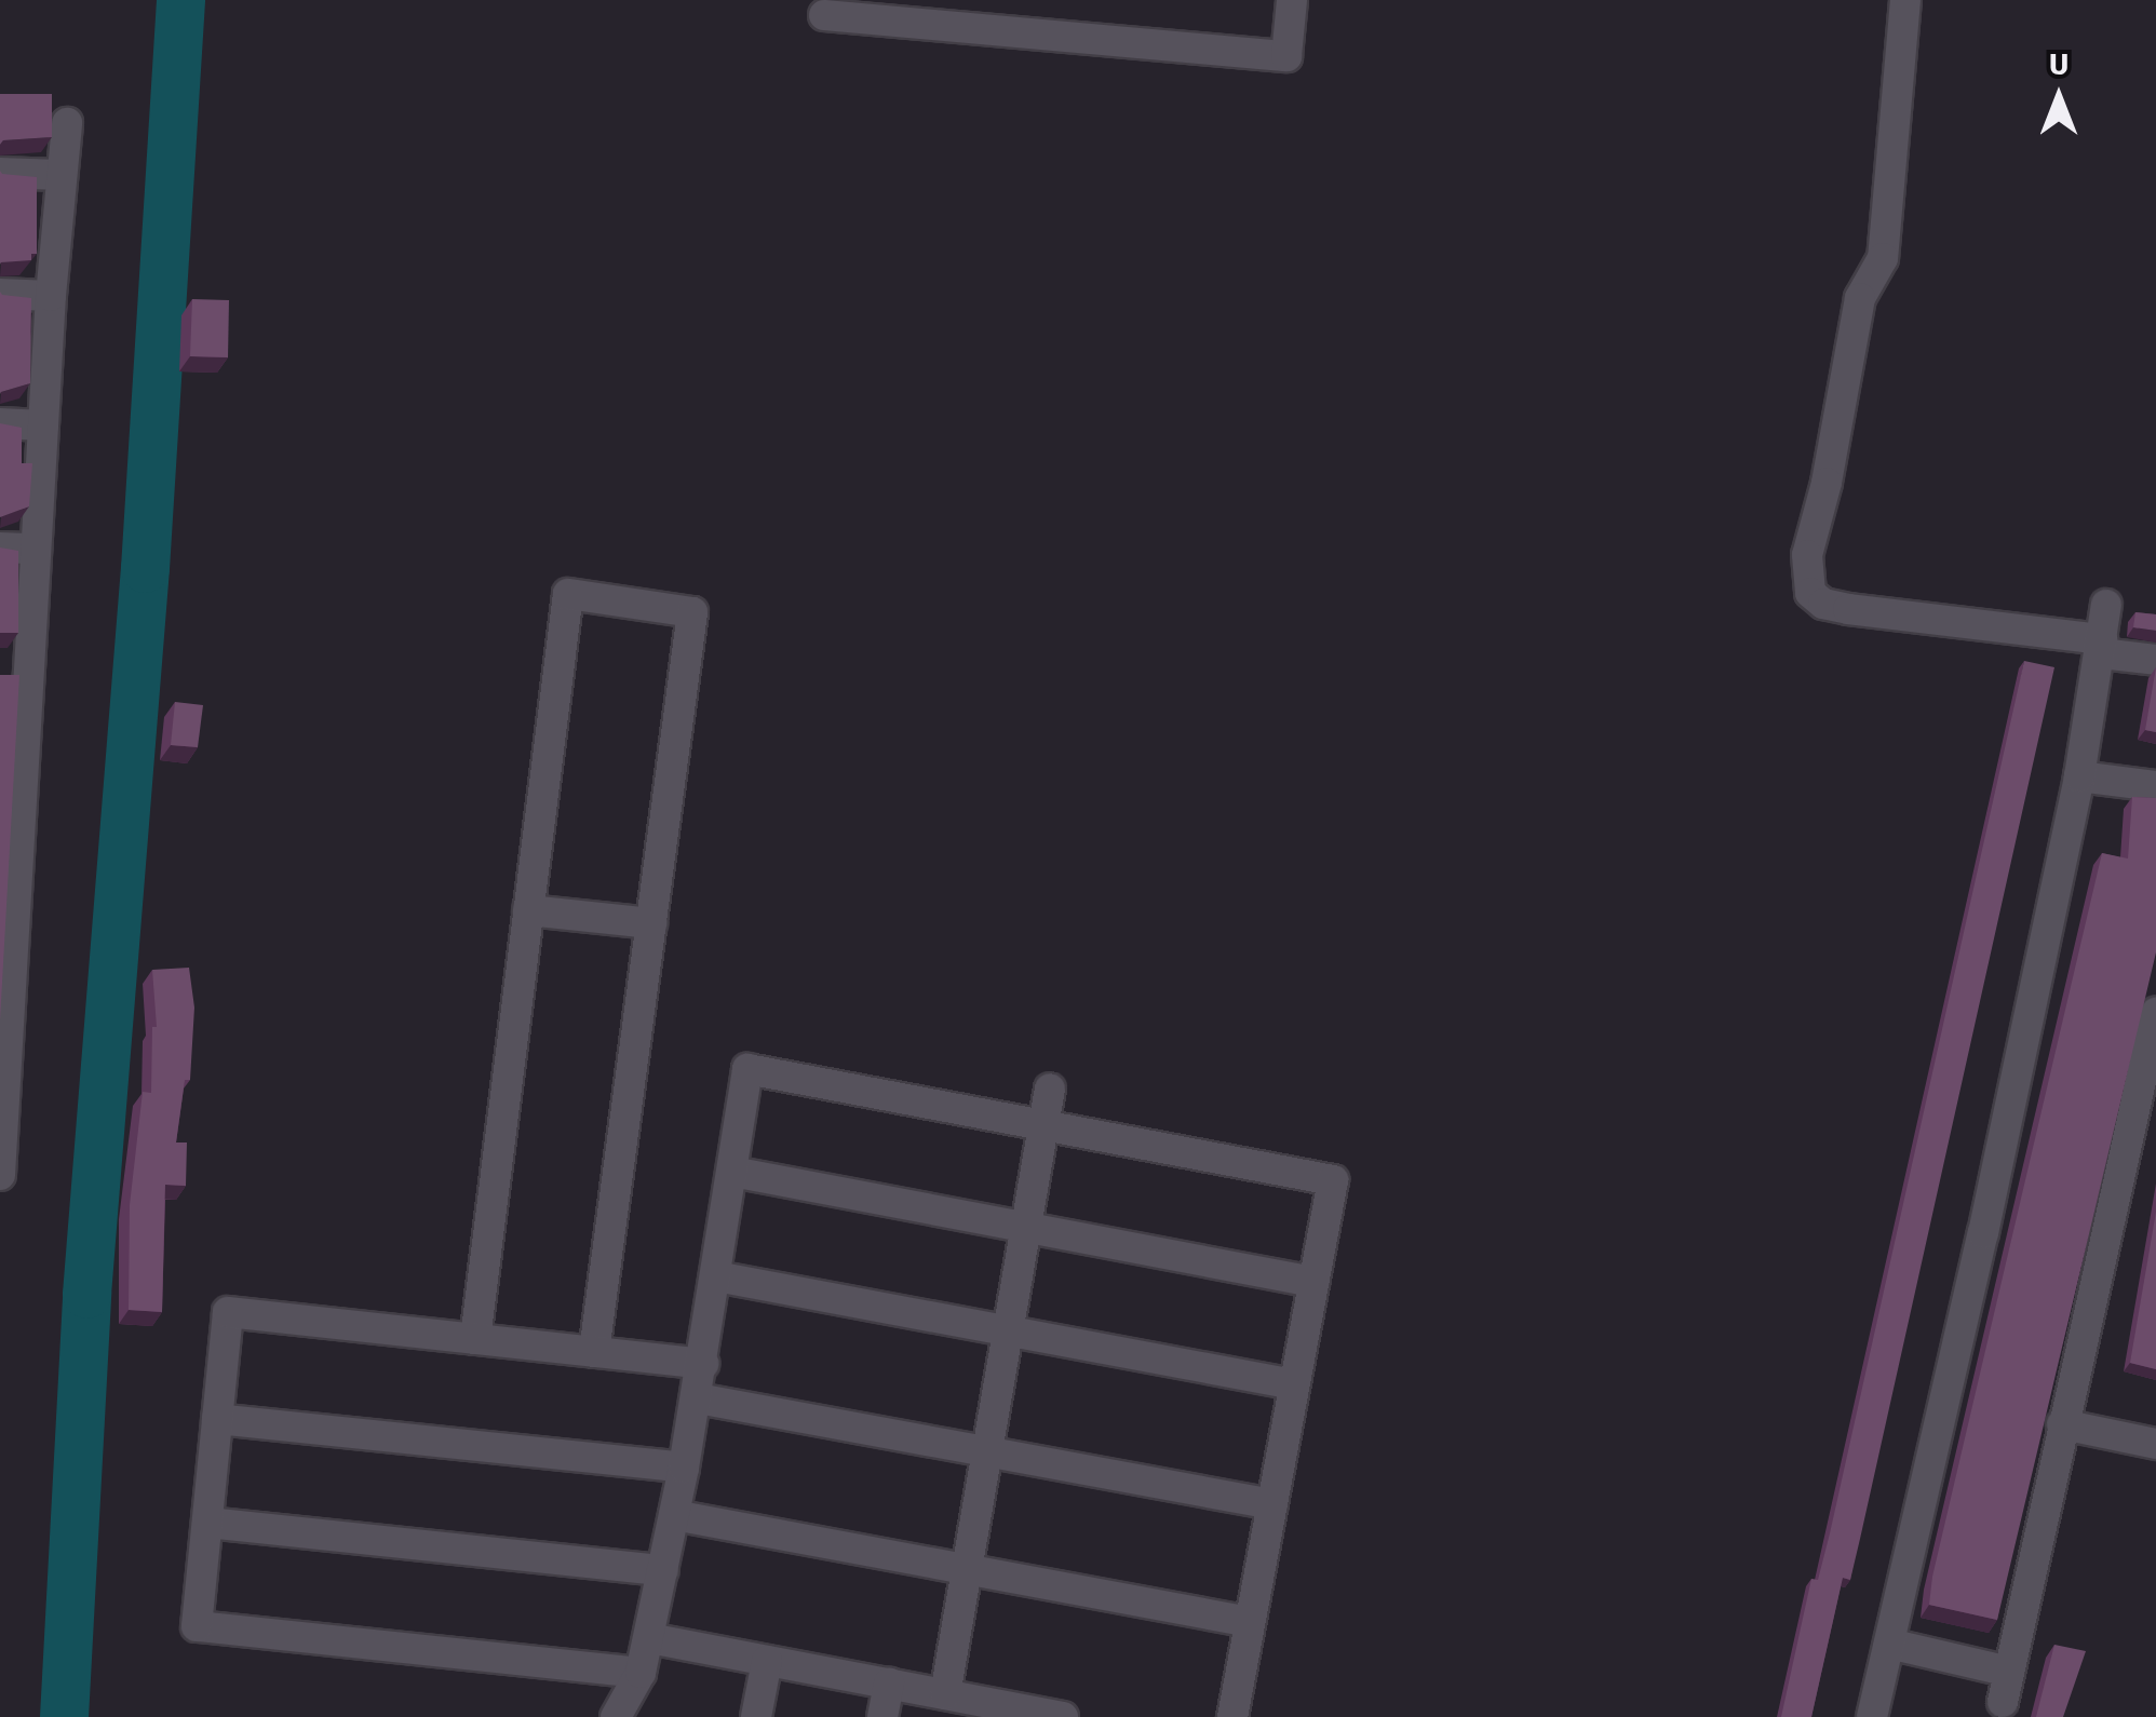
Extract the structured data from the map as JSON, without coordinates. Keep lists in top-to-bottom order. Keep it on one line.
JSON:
{"north":"top"}
